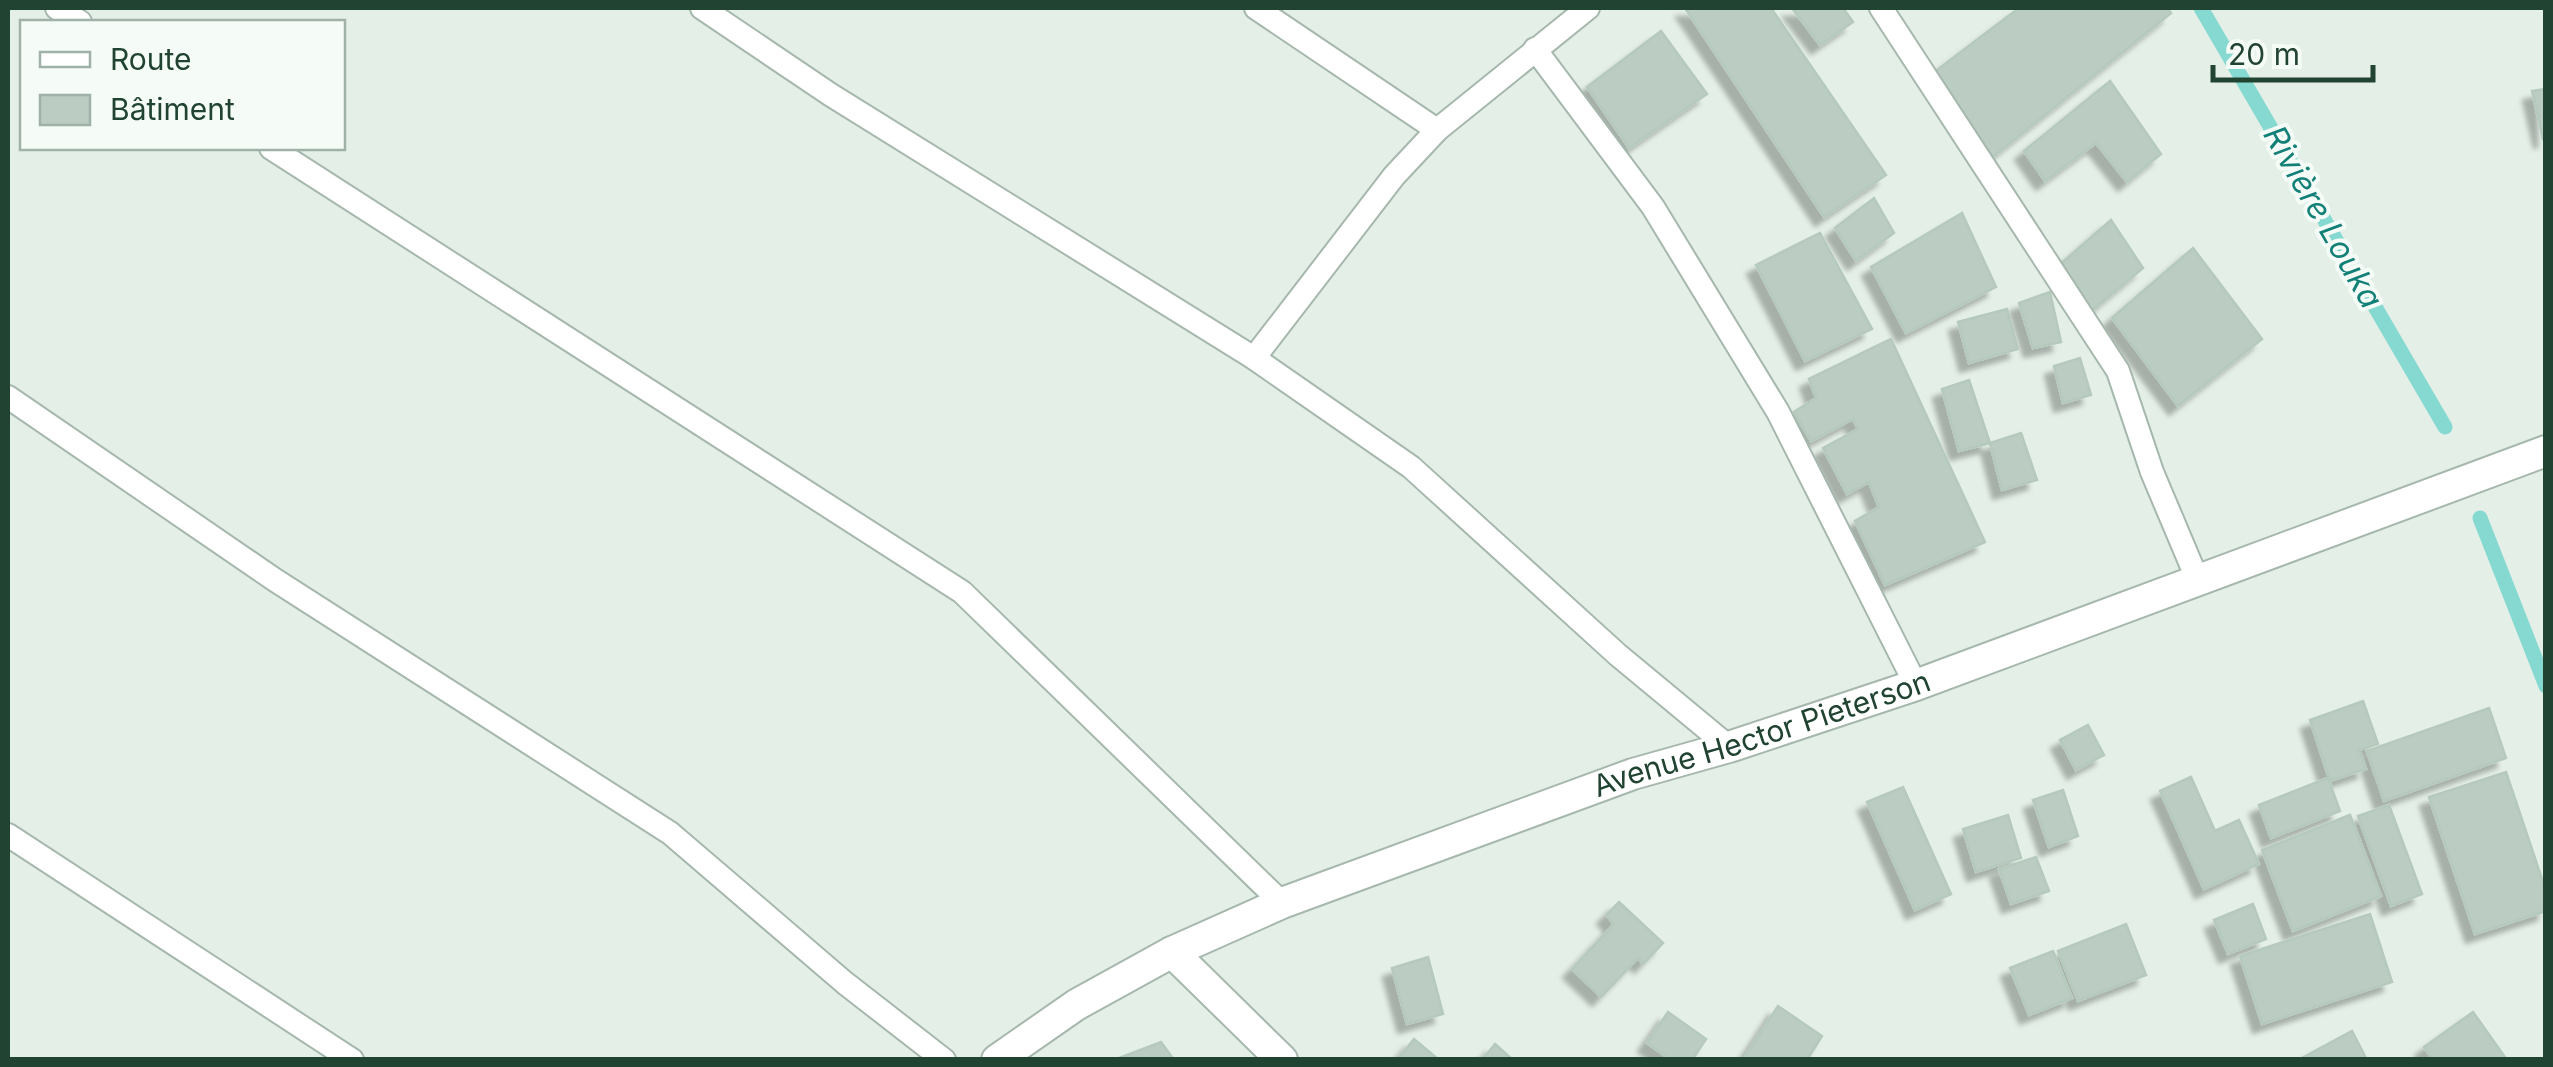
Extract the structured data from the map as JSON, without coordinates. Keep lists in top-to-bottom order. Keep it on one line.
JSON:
{"streets":{"street":["Avenue Hector Pieterson"]},"water":["Rivière Louka"],"legend":["Route","Bâtiment"],"scale_bar":"20 m"}
